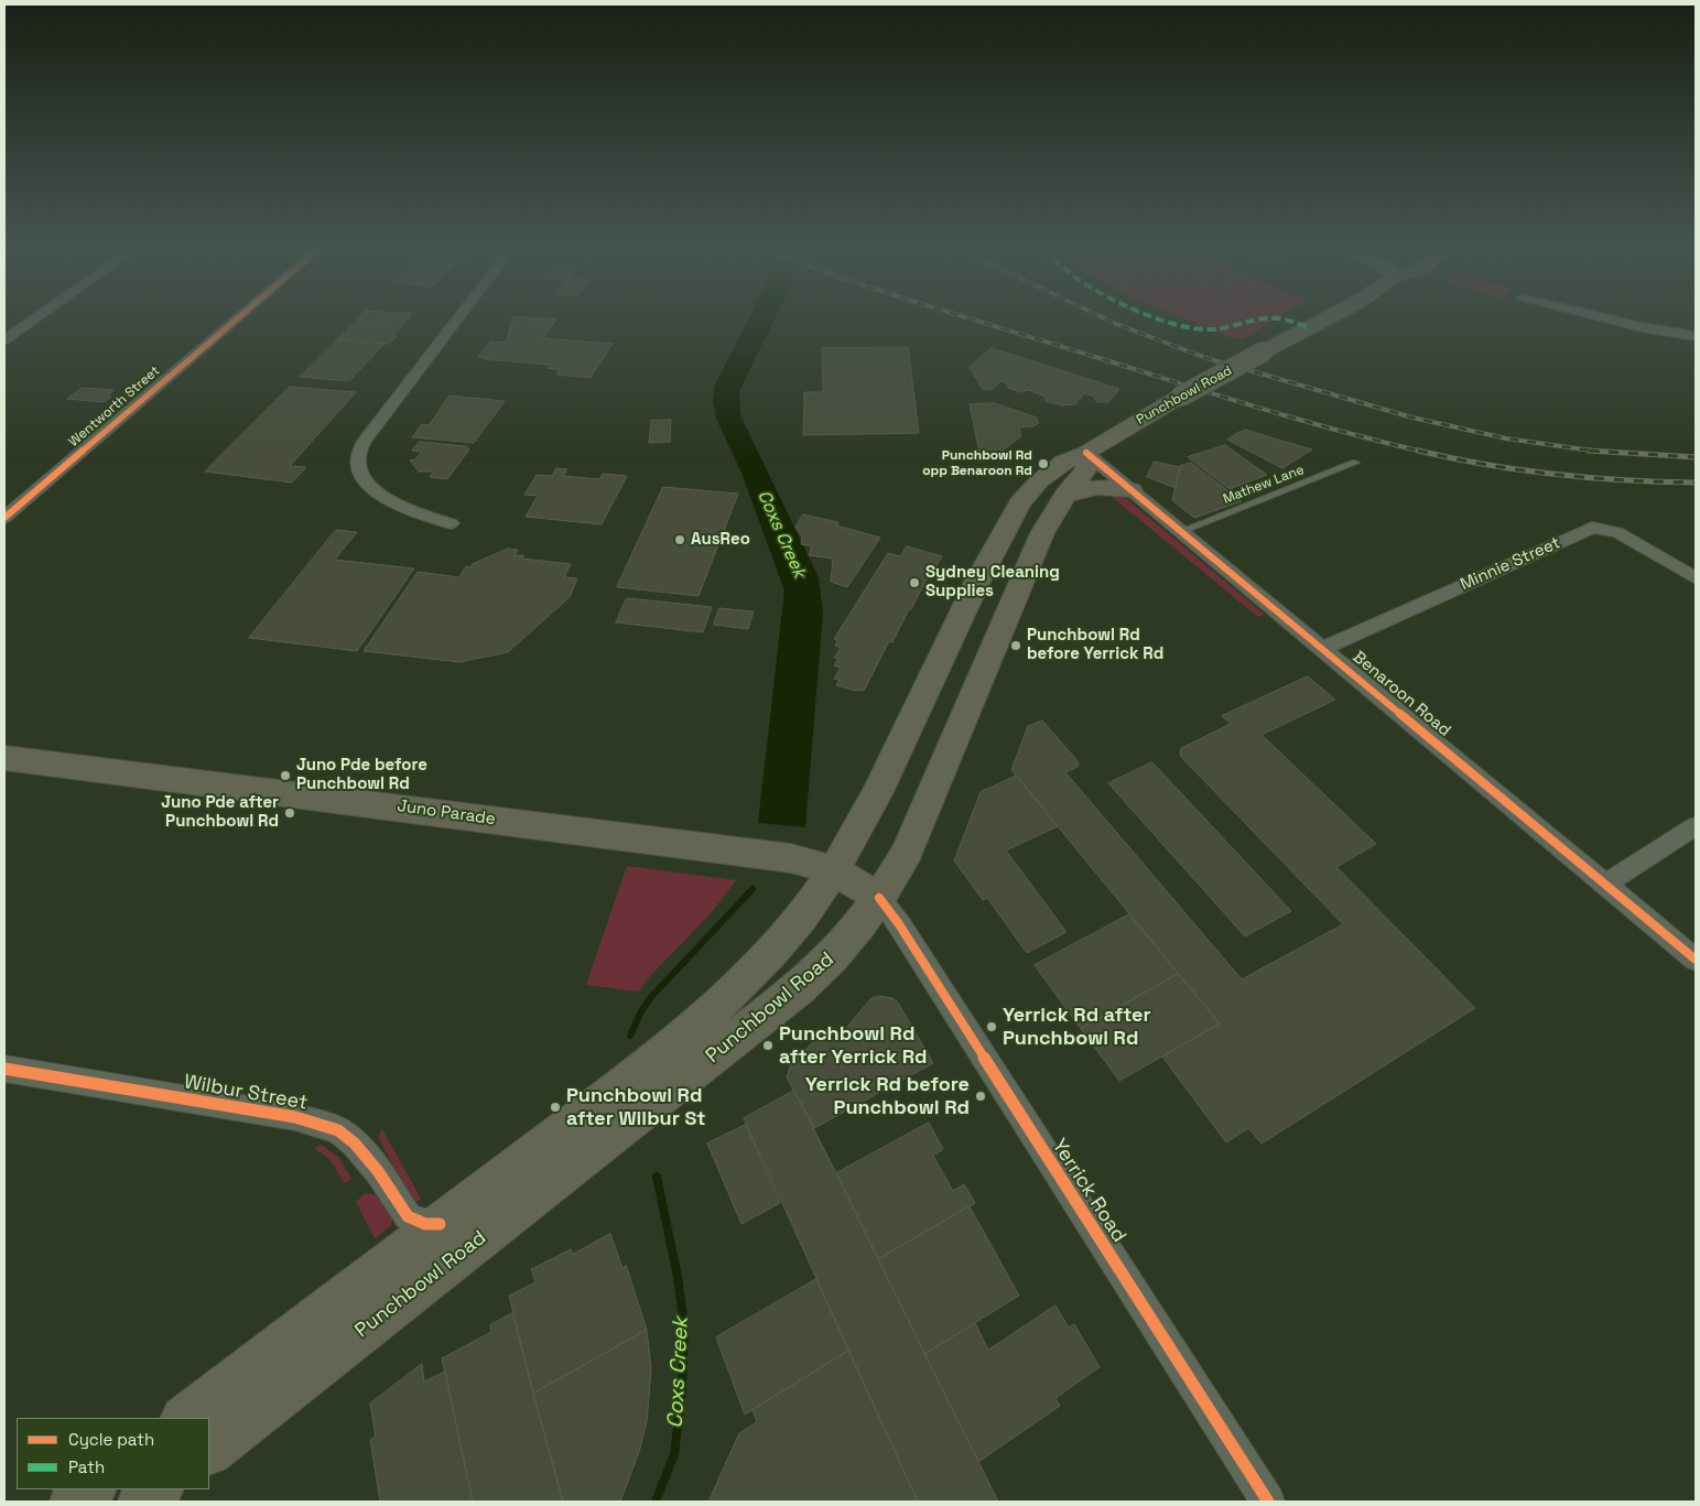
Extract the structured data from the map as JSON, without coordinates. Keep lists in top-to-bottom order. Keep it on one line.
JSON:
{"streets":{"main road":["Punchbowl Road","Juno Parade"],"street":["Wentworth Street","Minnie Street","Benaroon Road","Wilbur Street","Yerrick Road"],"lane":["Mathew Lane"]},"crossings":[["Punchbowl Road","Benaroon Road"],["Punchbowl Road","Juno Parade"],["Punchbowl Road","Wilbur Street"],["Punchbowl Road","Yerrick Road"],["Mathew Lane","Benaroon Road"],["Minnie Street","Benaroon Road"],["Juno Parade","Yerrick Road"]],"water":["Coxs Creek"],"places":["Punchbowl Rd opp Benaroon Rd","AusReo","Sydney Cleaning Supplies","Punchbowl Rd before Yerrick Rd","Juno Pde before Punchbowl Rd","Juno Pde after Punchbowl Rd","Yerrick Rd after Punchbowl Rd","Punchbowl Rd after Yerrick Rd","Yerrick Rd before Punchbowl Rd","Punchbowl Rd after Wilbur St"],"legend":["Cycle path","Path"]}
